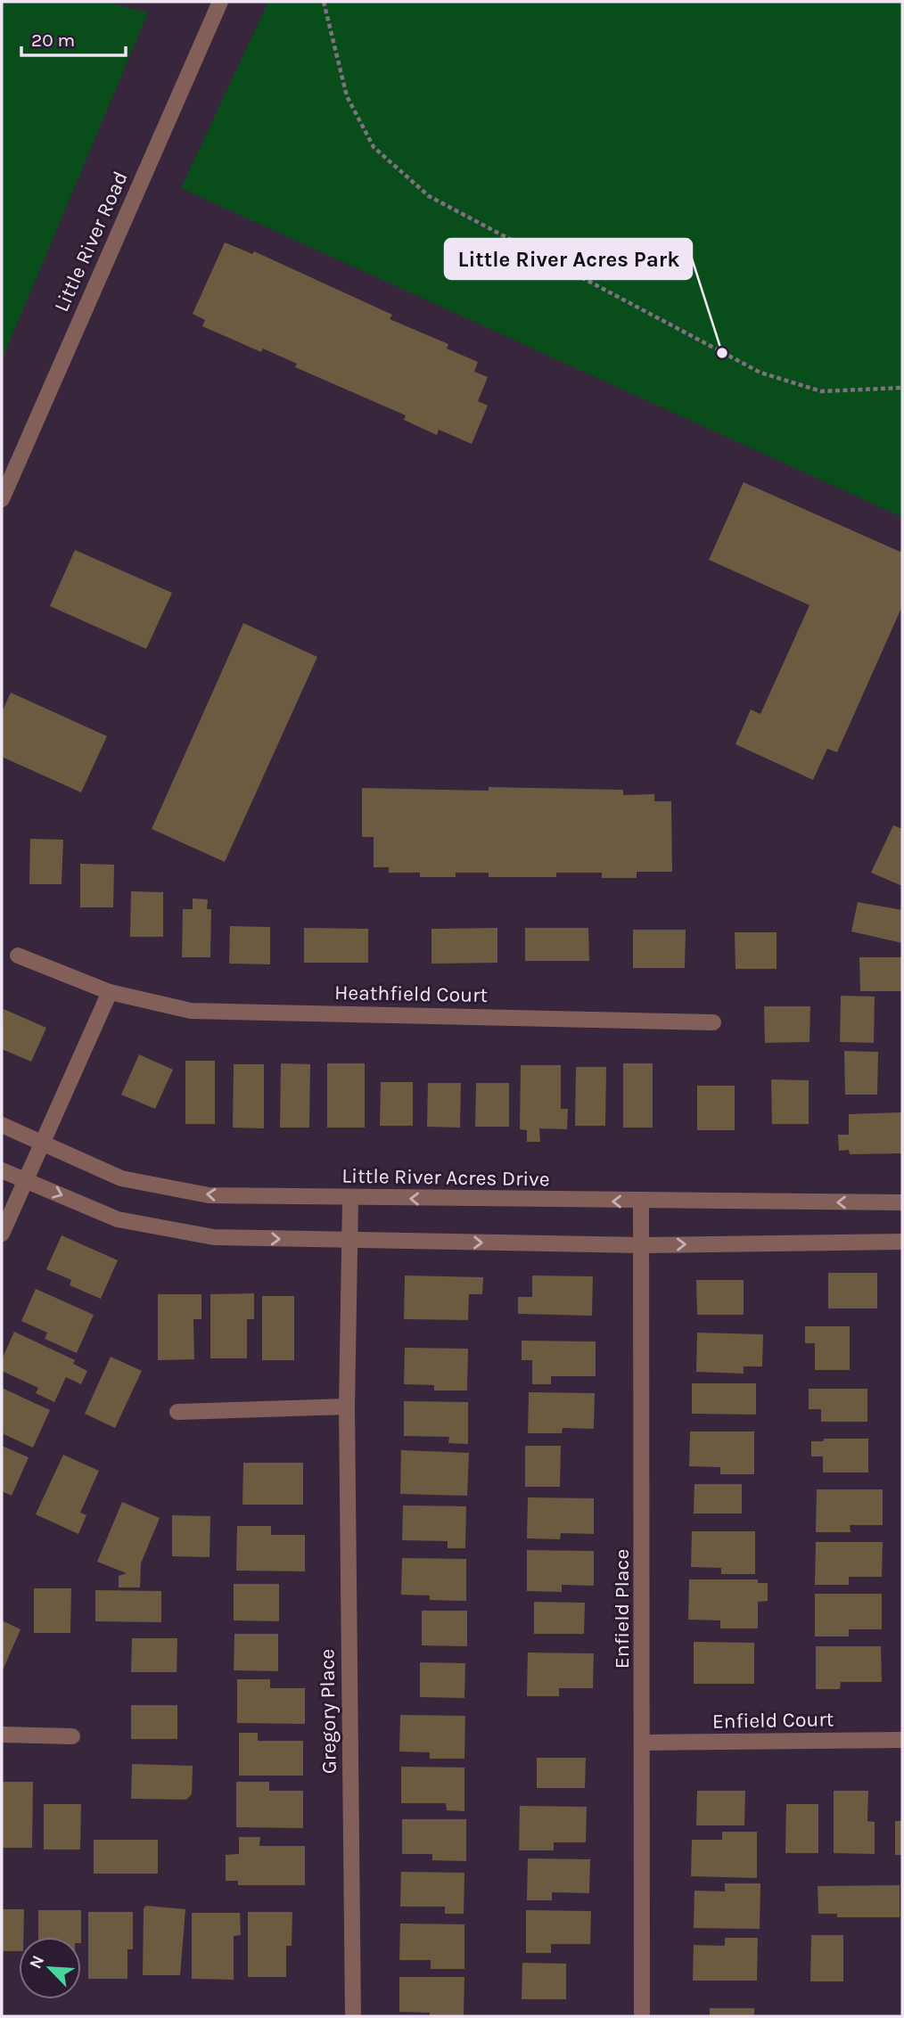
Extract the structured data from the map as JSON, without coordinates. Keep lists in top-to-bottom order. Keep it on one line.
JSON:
{"streets":{"street":["Little River Road","Heathfield Court","Little River Acres Drive","Enfield Place","Gregory Place","Enfield Court"]},"crossings":[["Little River Acres Drive","Enfield Place"],["Little River Acres Drive","Gregory Place"],["Enfield Place","Enfield Court"]],"places":["Little River Acres Park"],"scale_bar":"20 m","north":"top left"}
